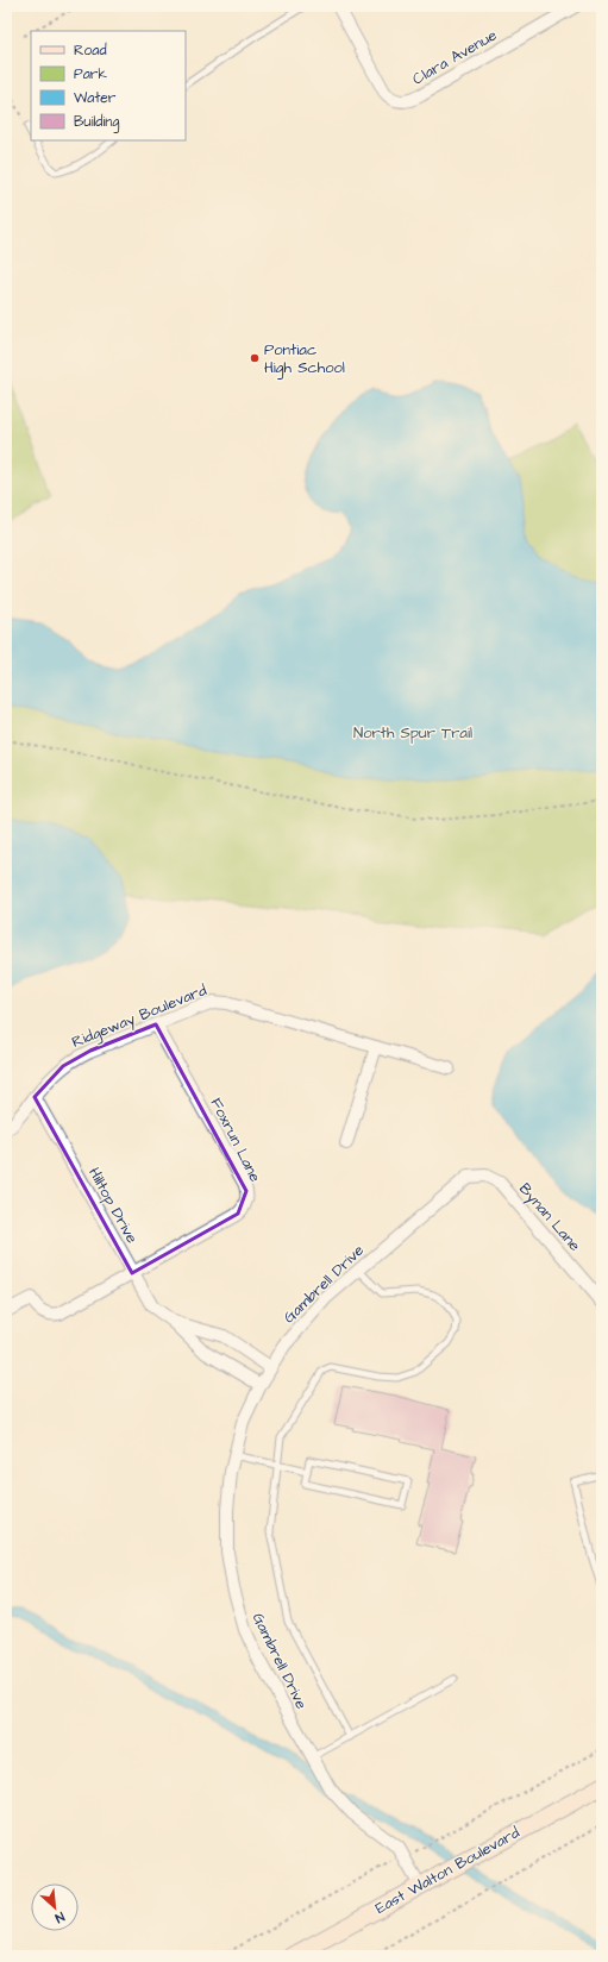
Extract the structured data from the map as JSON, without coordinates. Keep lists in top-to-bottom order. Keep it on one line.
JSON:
{"streets":{"main road":["East Walton Boulevard"],"street":["Clara Avenue","Ridgeway Boulevard","Foxrun Lane","Hilltop Drive","Bynan Lane","Gambrell Drive"]},"crossings":[["Ridgeway Boulevard","Foxrun Lane"],["Ridgeway Boulevard","Hilltop Drive"],["Foxrun Lane","Hilltop Drive"],["Hilltop Drive","Gambrell Drive"],["Bynan Lane","Gambrell Drive"],["Gambrell Drive","East Walton Boulevard"]],"parks":["North Spur Trail"],"places":["Pontiac High School"],"legend":["Road","Park","Water","Building"],"north":"bottom right"}
